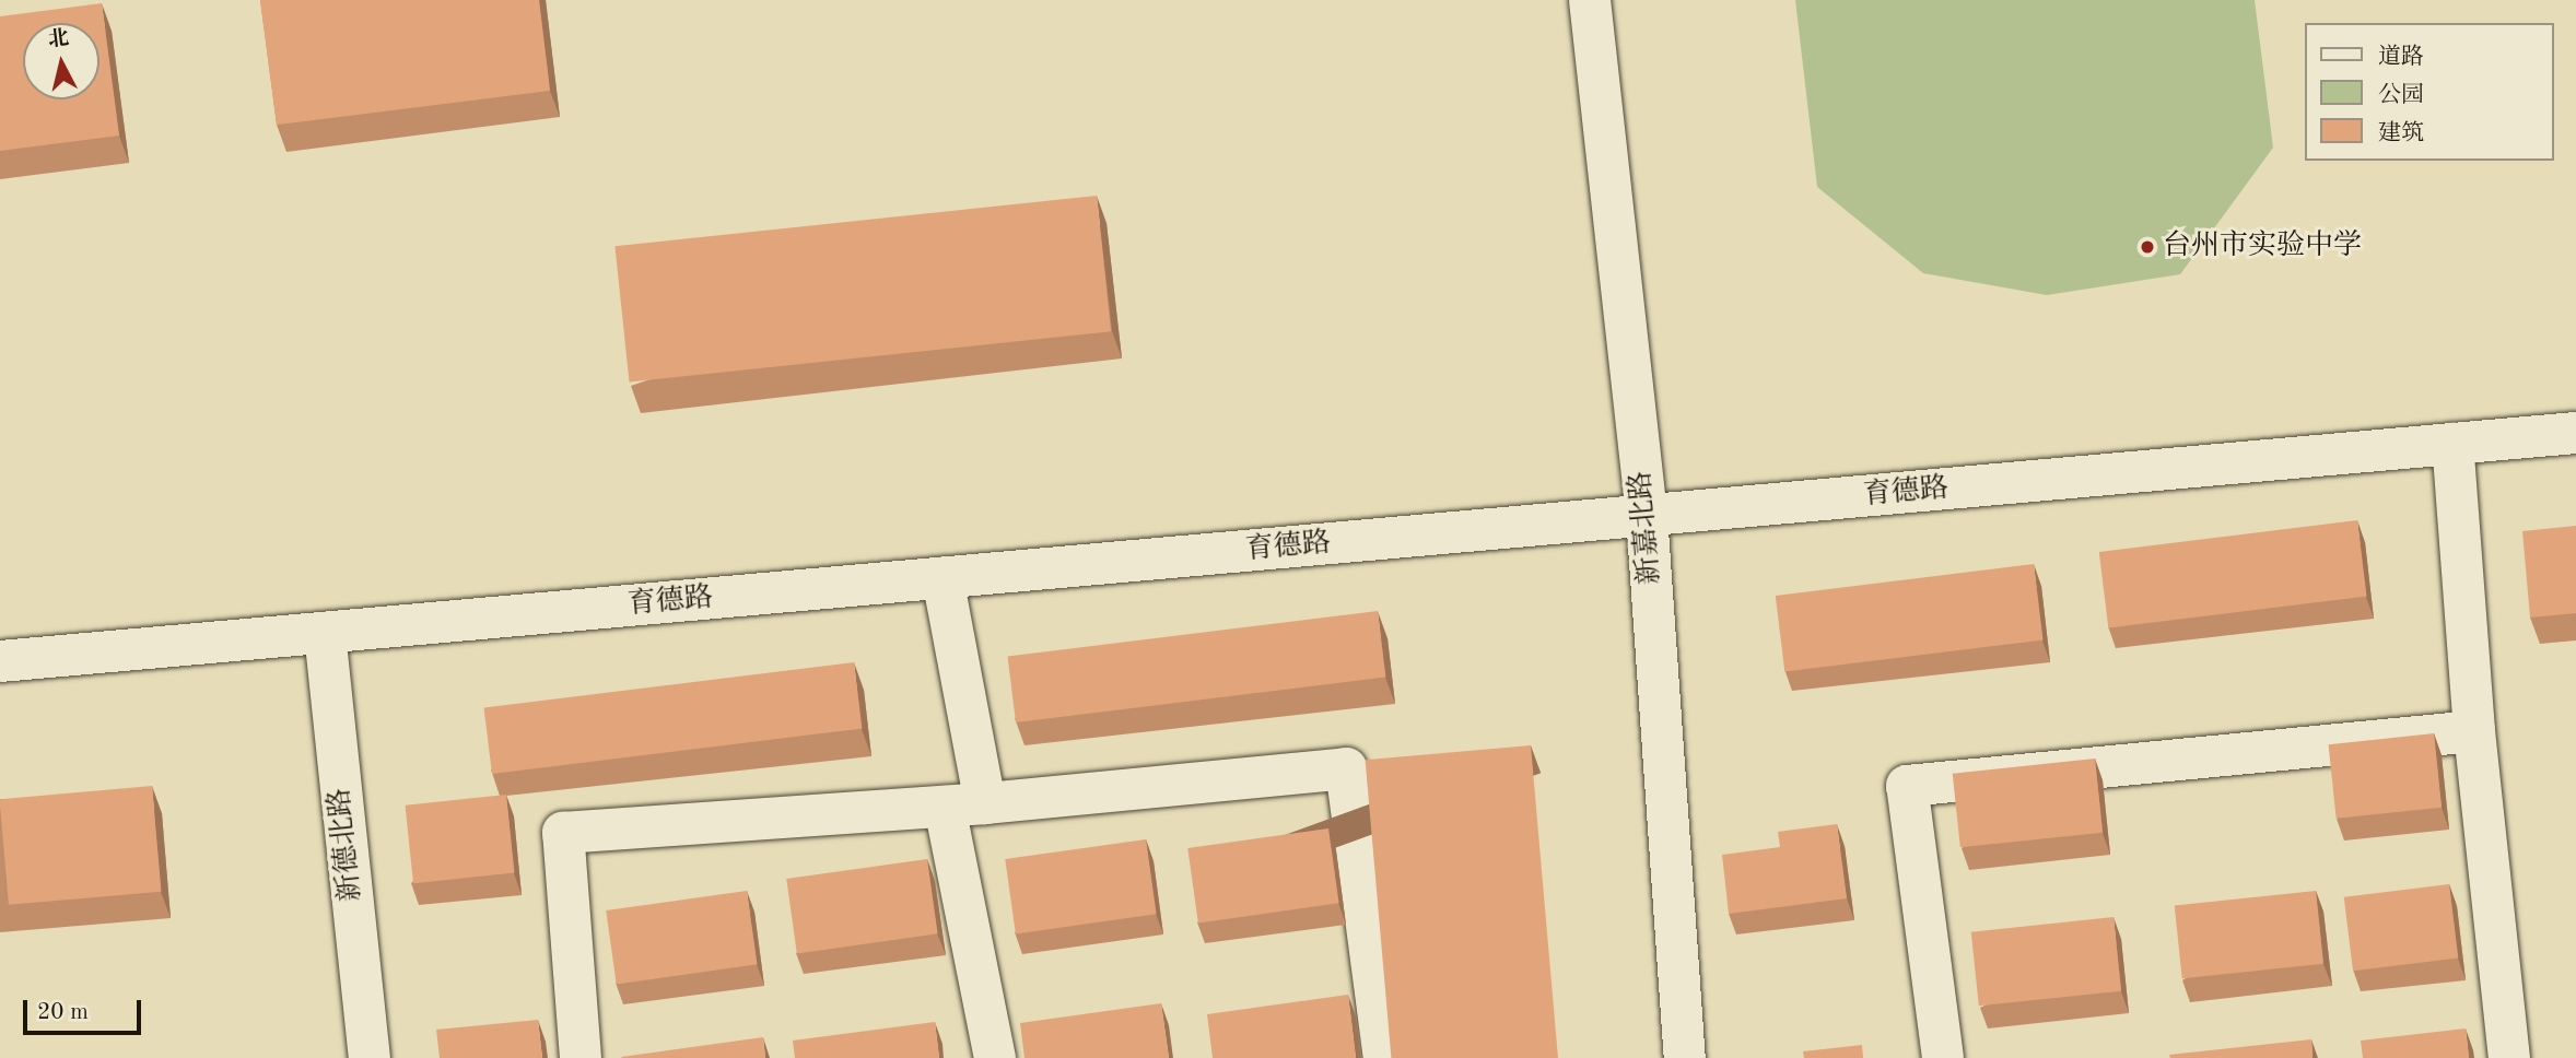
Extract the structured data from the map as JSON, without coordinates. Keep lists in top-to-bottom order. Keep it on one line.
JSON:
{"streets":{"street":["育德路","新嘉北路","新德北路"]},"crossings":[["育德路","新嘉北路"],["育德路","新德北路"]],"places":["台州市实验中学"],"legend":["道路","公园","建筑"],"scale_bar":"20 m","north":"top"}
